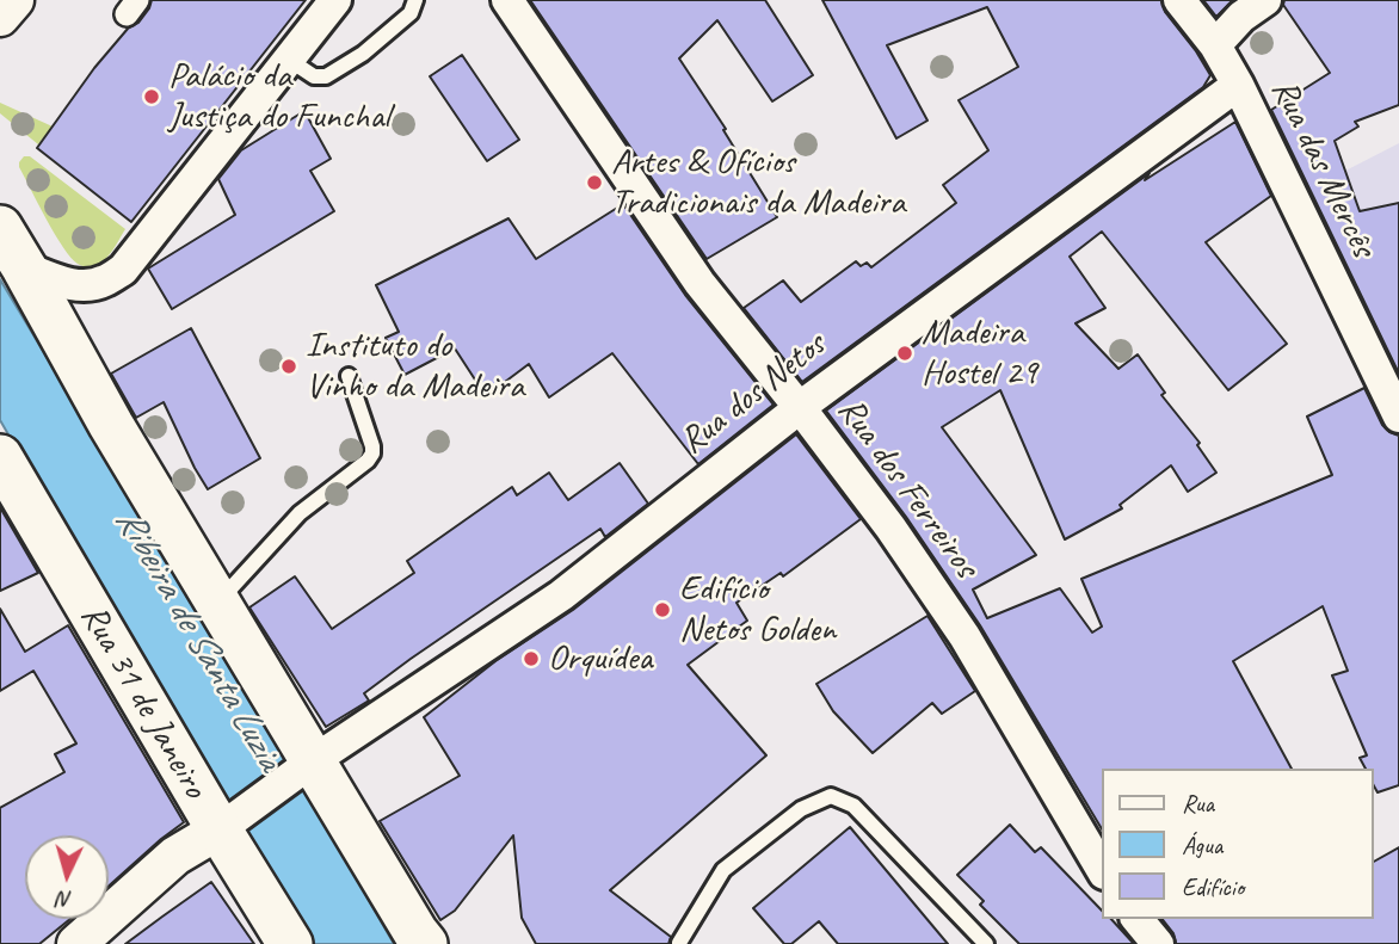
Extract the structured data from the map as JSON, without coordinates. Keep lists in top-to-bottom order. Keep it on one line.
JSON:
{"streets":{"main road":["Rua 31 de Janeiro"],"street":["Rua das Mercês","Rua dos Netos","Rua dos Ferreiros"]},"crossings":[["Rua das Mercês","Rua dos Netos"],["Rua dos Netos","Rua dos Ferreiros"],["Rua dos Netos","Rua 31 de Janeiro"]],"water":["Ribeira de Santa Luzia"],"places":["Palácio da Justiça do Funchal","Artes & Ofícios Tradicionais da Madeira","Madeira Hostel 29","Instituto do Vinho da Madeira","Edifício Netos Golden","Orquídea"],"legend":["Rua","Água","Edifício"],"north":"bottom"}
